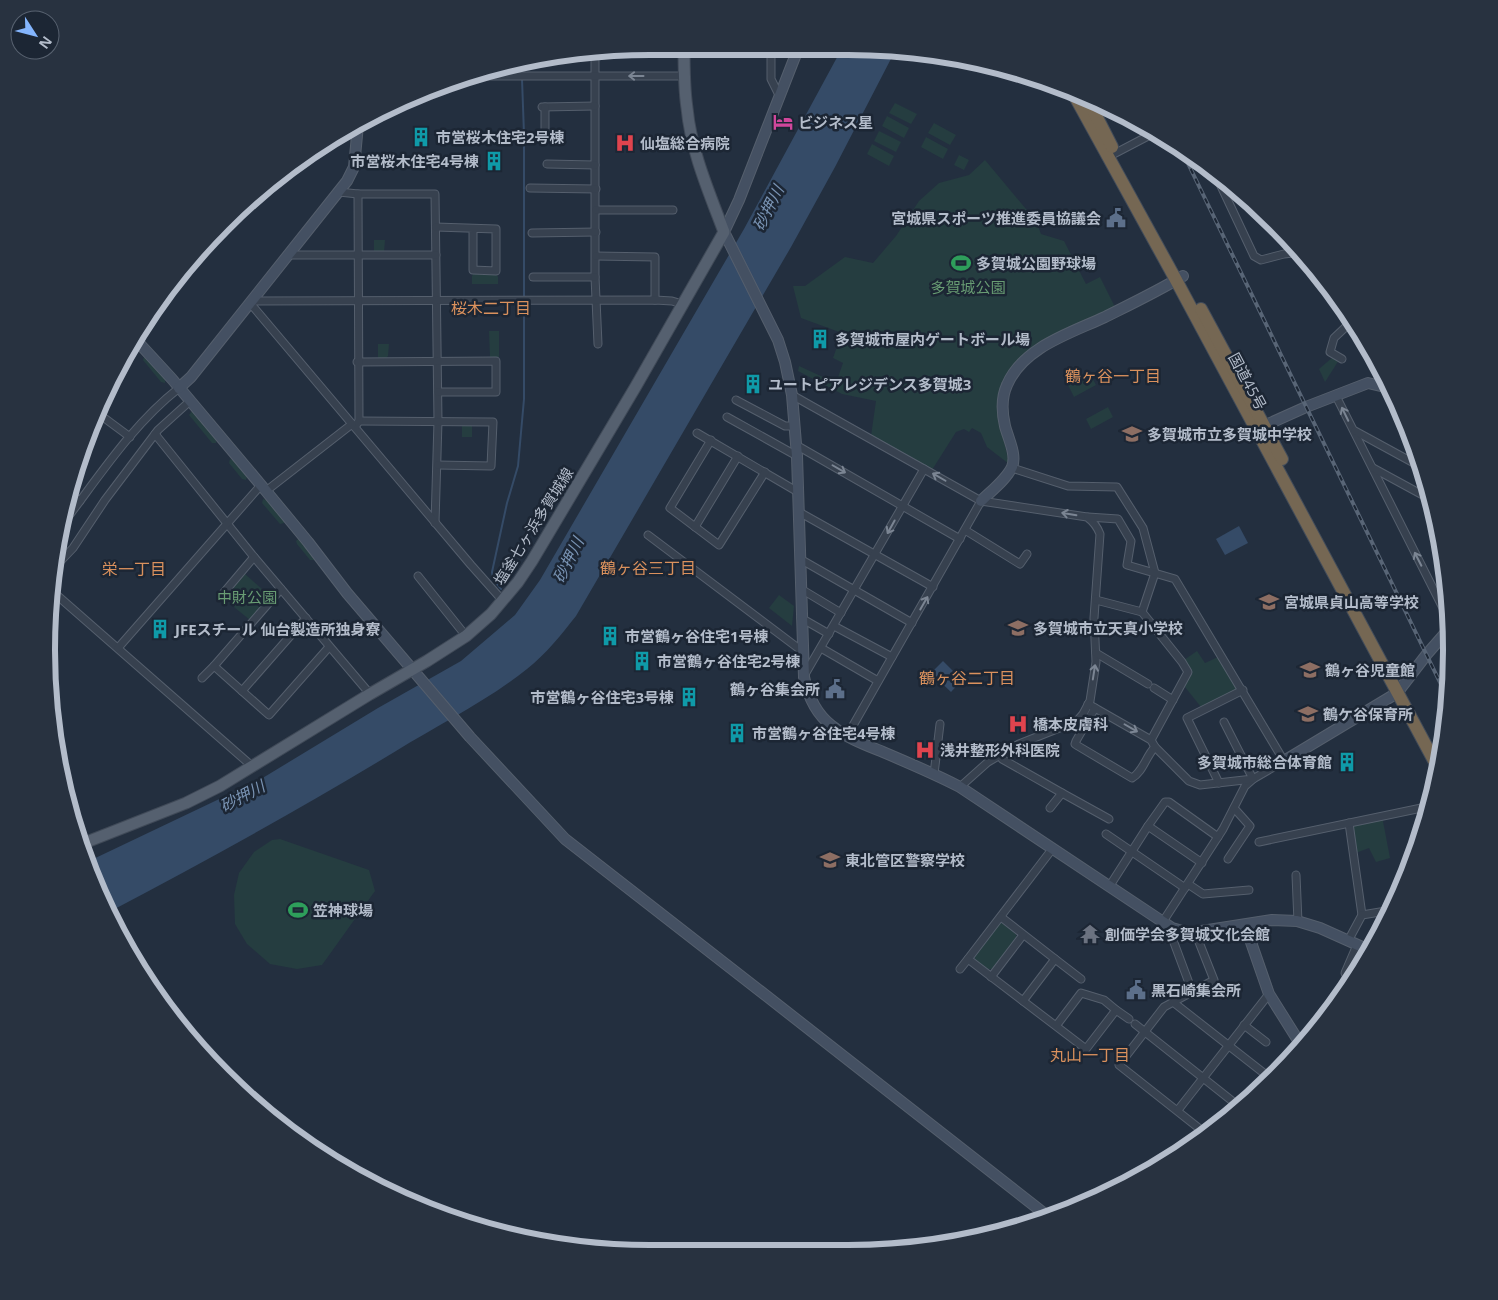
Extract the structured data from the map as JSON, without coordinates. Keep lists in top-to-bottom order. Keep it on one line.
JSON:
{"streets":{"highway":["国道45号"],"main road":["塩釜七ヶ浜多賀城線"]},"districts":["桜木二丁目","鶴ヶ谷一丁目","鶴ヶ谷三丁目","栄一丁目","鶴ヶ谷二丁目","丸山一丁目"],"water":["砂押川"],"parks":["多賀城公園","中財公園"],"places":{"hotel":["ビジネス星"],"building":["市営桜木住宅2号棟","市営桜木住宅4号棟","多賀城市屋内ゲートボール場","ユートピアレジデンス多賀城3","JFEスチール 仙台製造所独身寮","市営鶴ヶ谷住宅1号棟","市営鶴ヶ谷住宅2号棟","市営鶴ヶ谷住宅3号棟","市営鶴ヶ谷住宅4号棟","多賀城市総合体育館"],"hospital":["仙塩総合病院","橋本皮膚科","浅井整形外科医院"],"public building":["宮城県スポーツ推進委員協議会","鶴ヶ谷集会所","黒石崎集会所"],"sports":["多賀城公園野球場","笠神球場"],"school or university":["多賀城市立多賀城中学校","宮城県貞山高等学校","多賀城市立天真小学校","鶴ヶ谷児童館","鶴ケ谷保育所","東北管区警察学校"],"temple":["創価学会多賀城文化会館"]},"north":"bottom right"}
